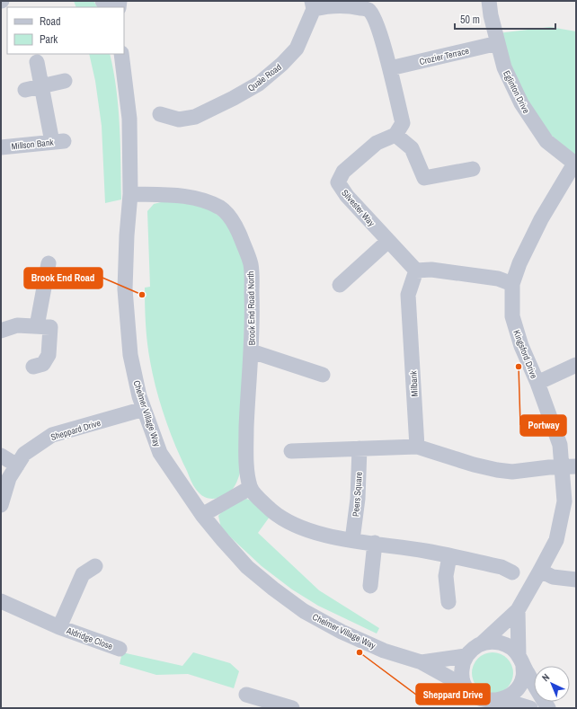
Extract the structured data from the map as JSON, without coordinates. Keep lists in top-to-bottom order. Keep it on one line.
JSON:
{"streets":{"street":["Crozier Terrace","Quale Road","Eglinton Drive","Millson Bank","Silvester Way","Brook End Road North","Kingsford Drive","Milbank","Chelmer Village Way","Sheppard Drive","Peers Square","Aldridge Close"]},"crossings":[["Crozier Terrace","Eglinton Drive"],["Eglinton Drive","Kingsford Drive"],["Silvester Way","Milbank"],["Brook End Road North","Chelmer Village Way"],["Kingsford Drive","Chelmer Village Way"],["Chelmer Village Way","Sheppard Drive"]],"places":["Brook End Road","Portway","Sheppard Drive"],"legend":["Road","Park"],"scale_bar":"50 m","north":"top left"}
